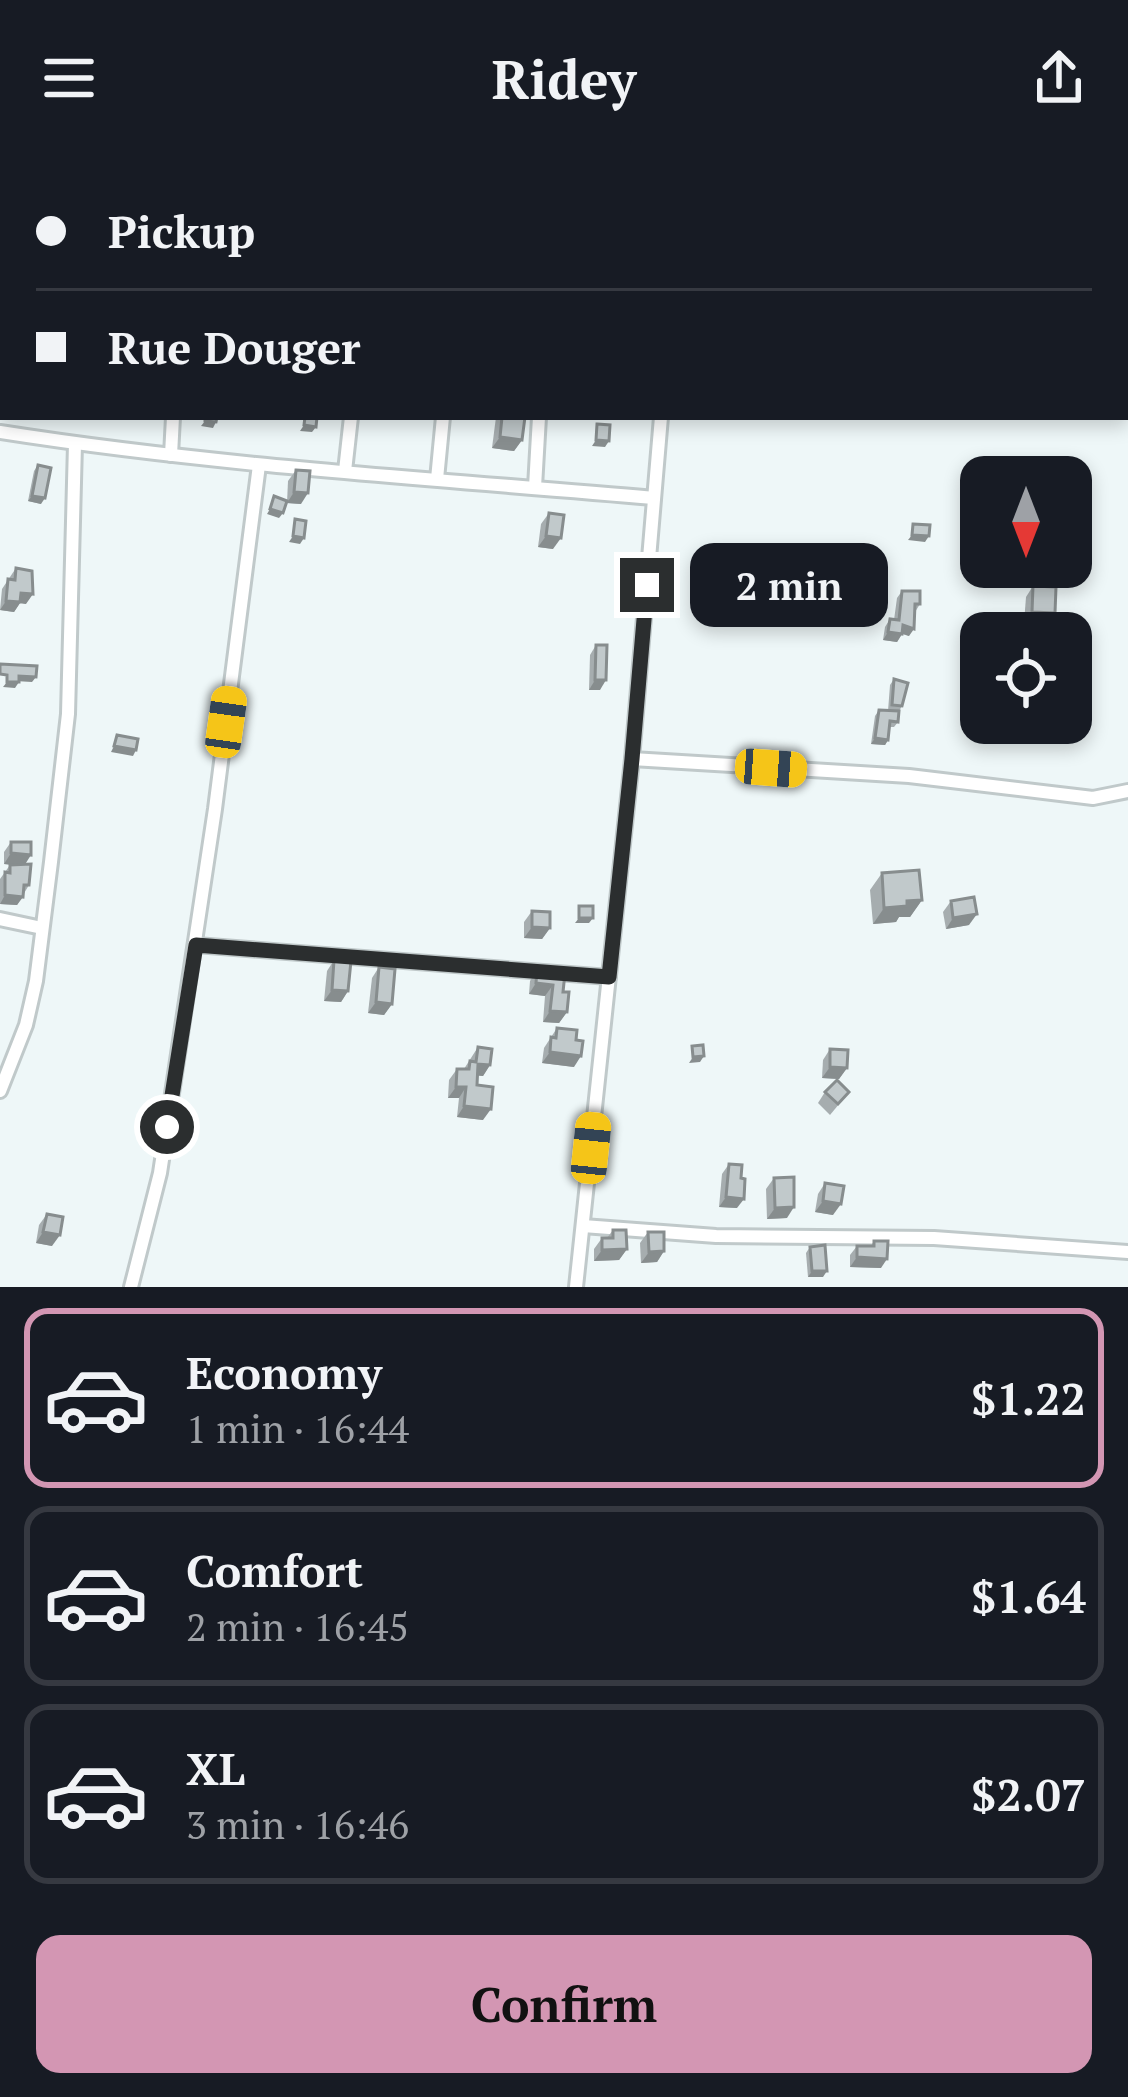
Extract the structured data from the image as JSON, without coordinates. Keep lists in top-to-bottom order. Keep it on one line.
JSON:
{"north":"bottom","page":{"header":"Ridey","banner":["Pickup","Rue Douger"],"bubble":"2 min","list":[{"name":"Economy","note":"1 min · 16:44","value":"$1.22"},{"name":"Comfort","note":"2 min · 16:45","value":"$1.64"},{"name":"XL","note":"3 min · 16:46","value":"$2.07"}],"buttons":"Confirm"}}
